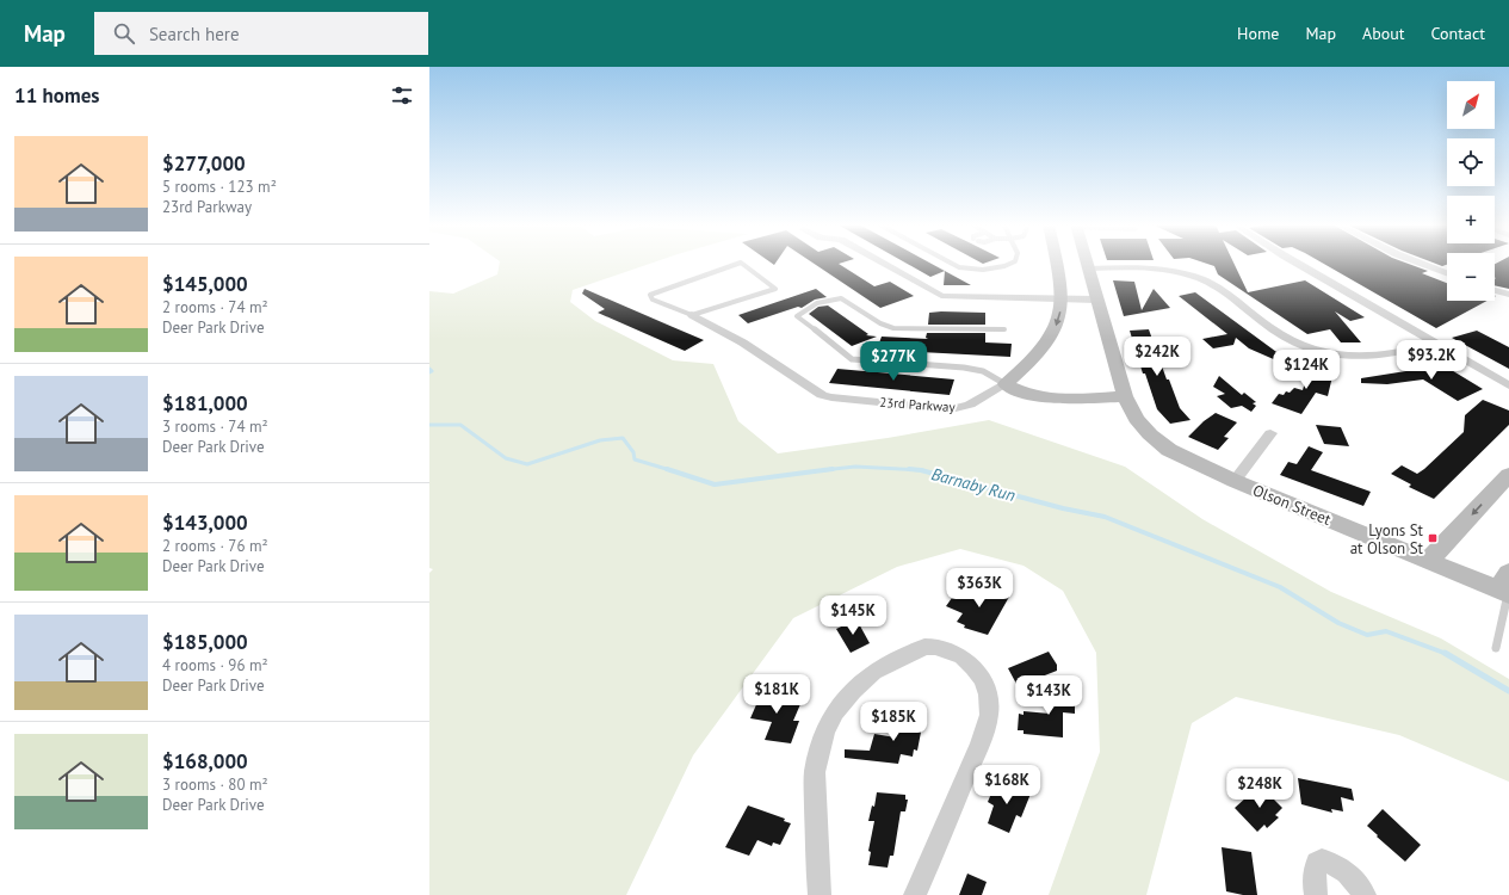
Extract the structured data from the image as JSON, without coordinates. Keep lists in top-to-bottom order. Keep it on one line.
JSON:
{"streets":{"street":["23rd Parkway","Olson Street"]},"water":["Barnaby Run"],"places":{"transit":["Lyons St at Olson St"]},"north":"top right","page":{"header":"Map","search":"Search here","nav":["Home","Map","About","Contact"],"heading":"11 homes","map_buttons":["+","−"],"list":[{"name":"$277,000","note":"5 rooms · 123 m² · 23rd Parkway"},{"name":"$145,000","note":"2 rooms · 74 m² · Deer Park Drive"},{"name":"$181,000","note":"3 rooms · 74 m² · Deer Park Drive"},{"name":"$143,000","note":"2 rooms · 76 m² · Deer Park Drive"},{"name":"$185,000","note":"4 rooms · 96 m² · Deer Park Drive"},{"name":"$168,000","note":"3 rooms · 80 m² · Deer Park Drive"}],"price":["$242K","$93.2K","$277K","$124K","$363K","$145K","$181K","$143K","$185K","$168K","$248K"]}}
